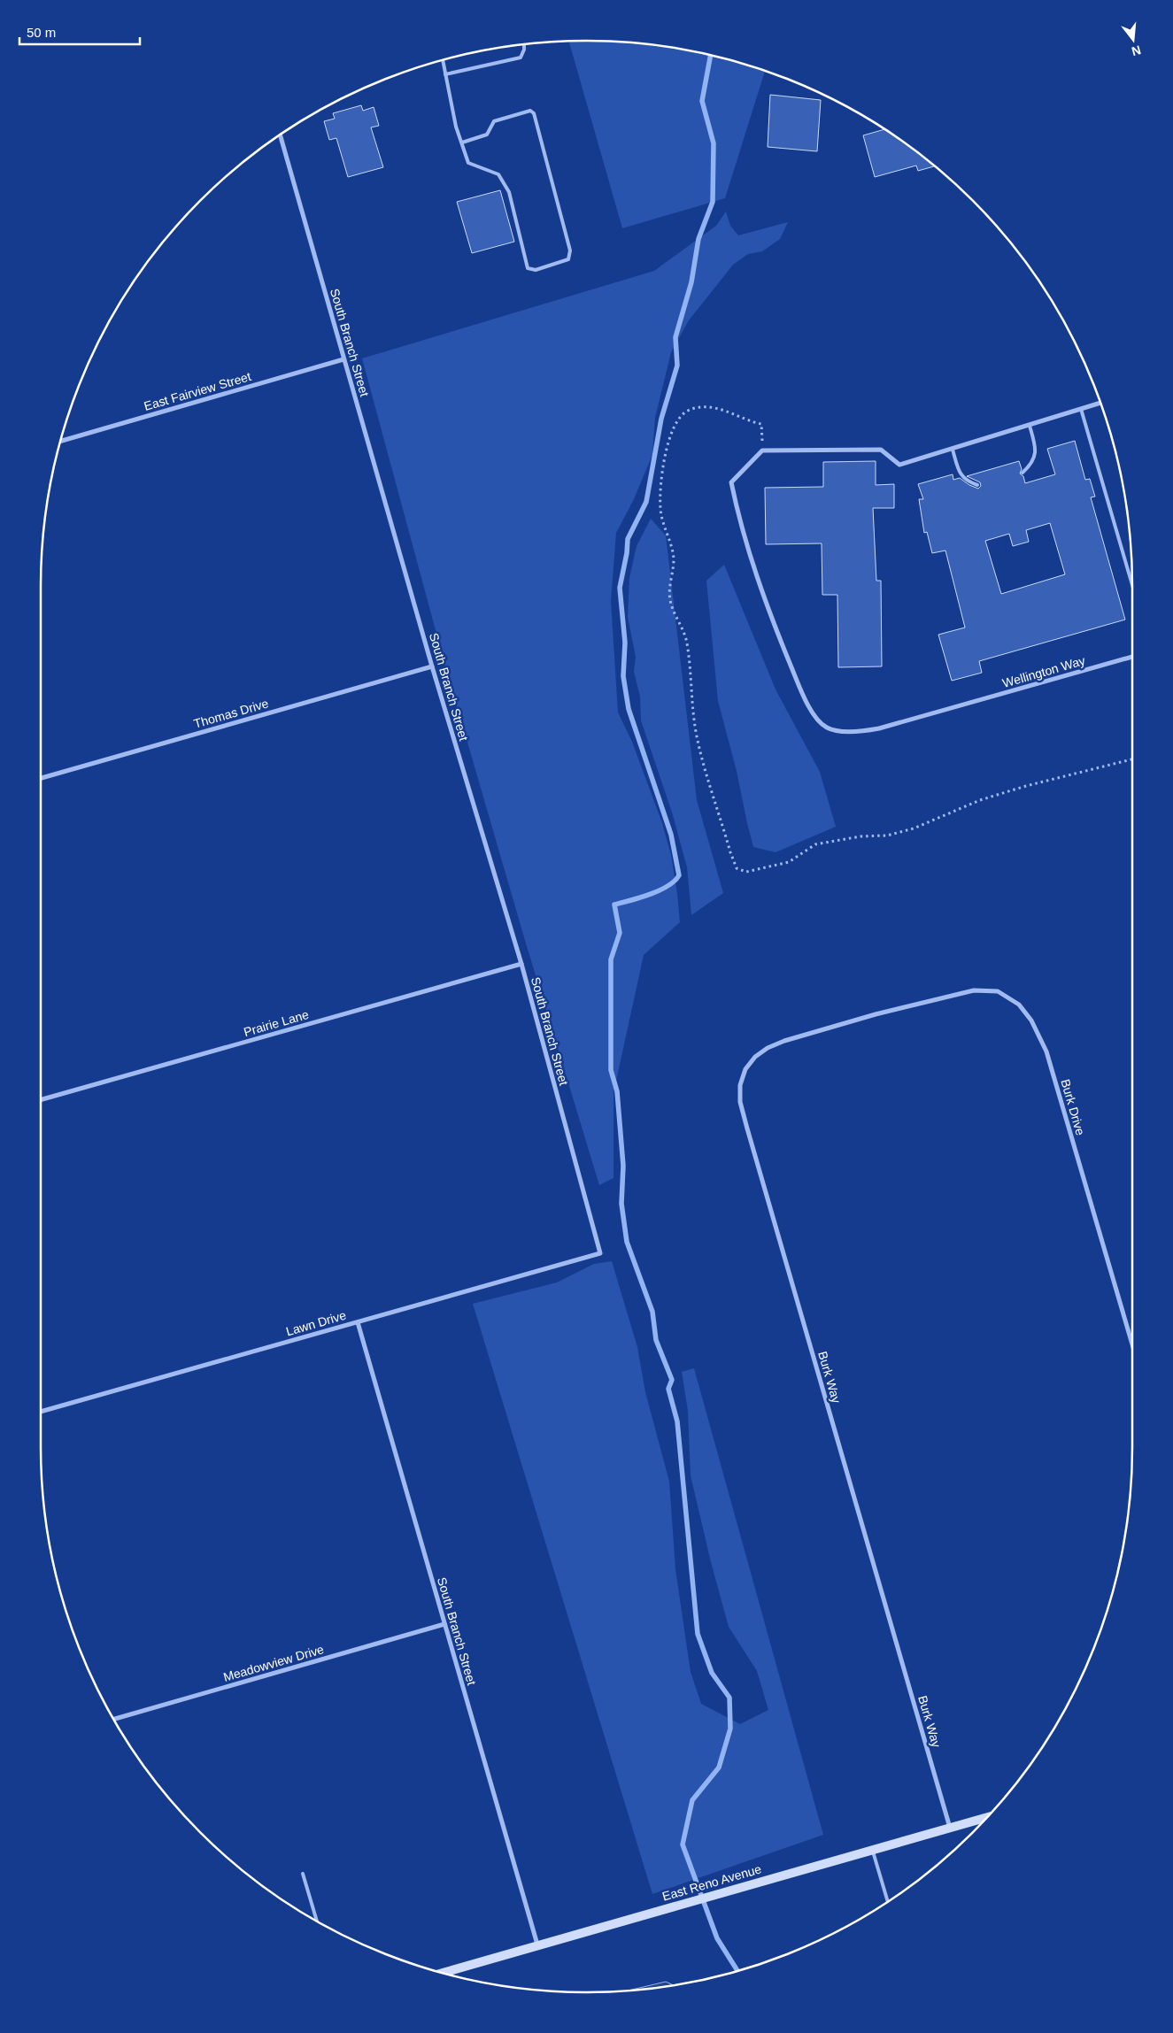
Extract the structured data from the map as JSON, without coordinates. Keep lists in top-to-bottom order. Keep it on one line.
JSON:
{"streets":{"main road":["East Reno Avenue"],"street":["South Branch Street","East Fairview Street","Wellington Way","Thomas Drive","Prairie Lane","Burk Drive","Lawn Drive","Burk Way","Meadowview Drive"]},"crossings":[["South Branch Street","East Fairview Street"],["South Branch Street","Thomas Drive"],["South Branch Street","Prairie Lane"],["South Branch Street","Lawn Drive"],["South Branch Street","Meadowview Drive"],["South Branch Street","East Reno Avenue"],["Burk Drive","Burk Way"],["Burk Way","East Reno Avenue"]],"scale_bar":"50 m","north":"bottom"}
